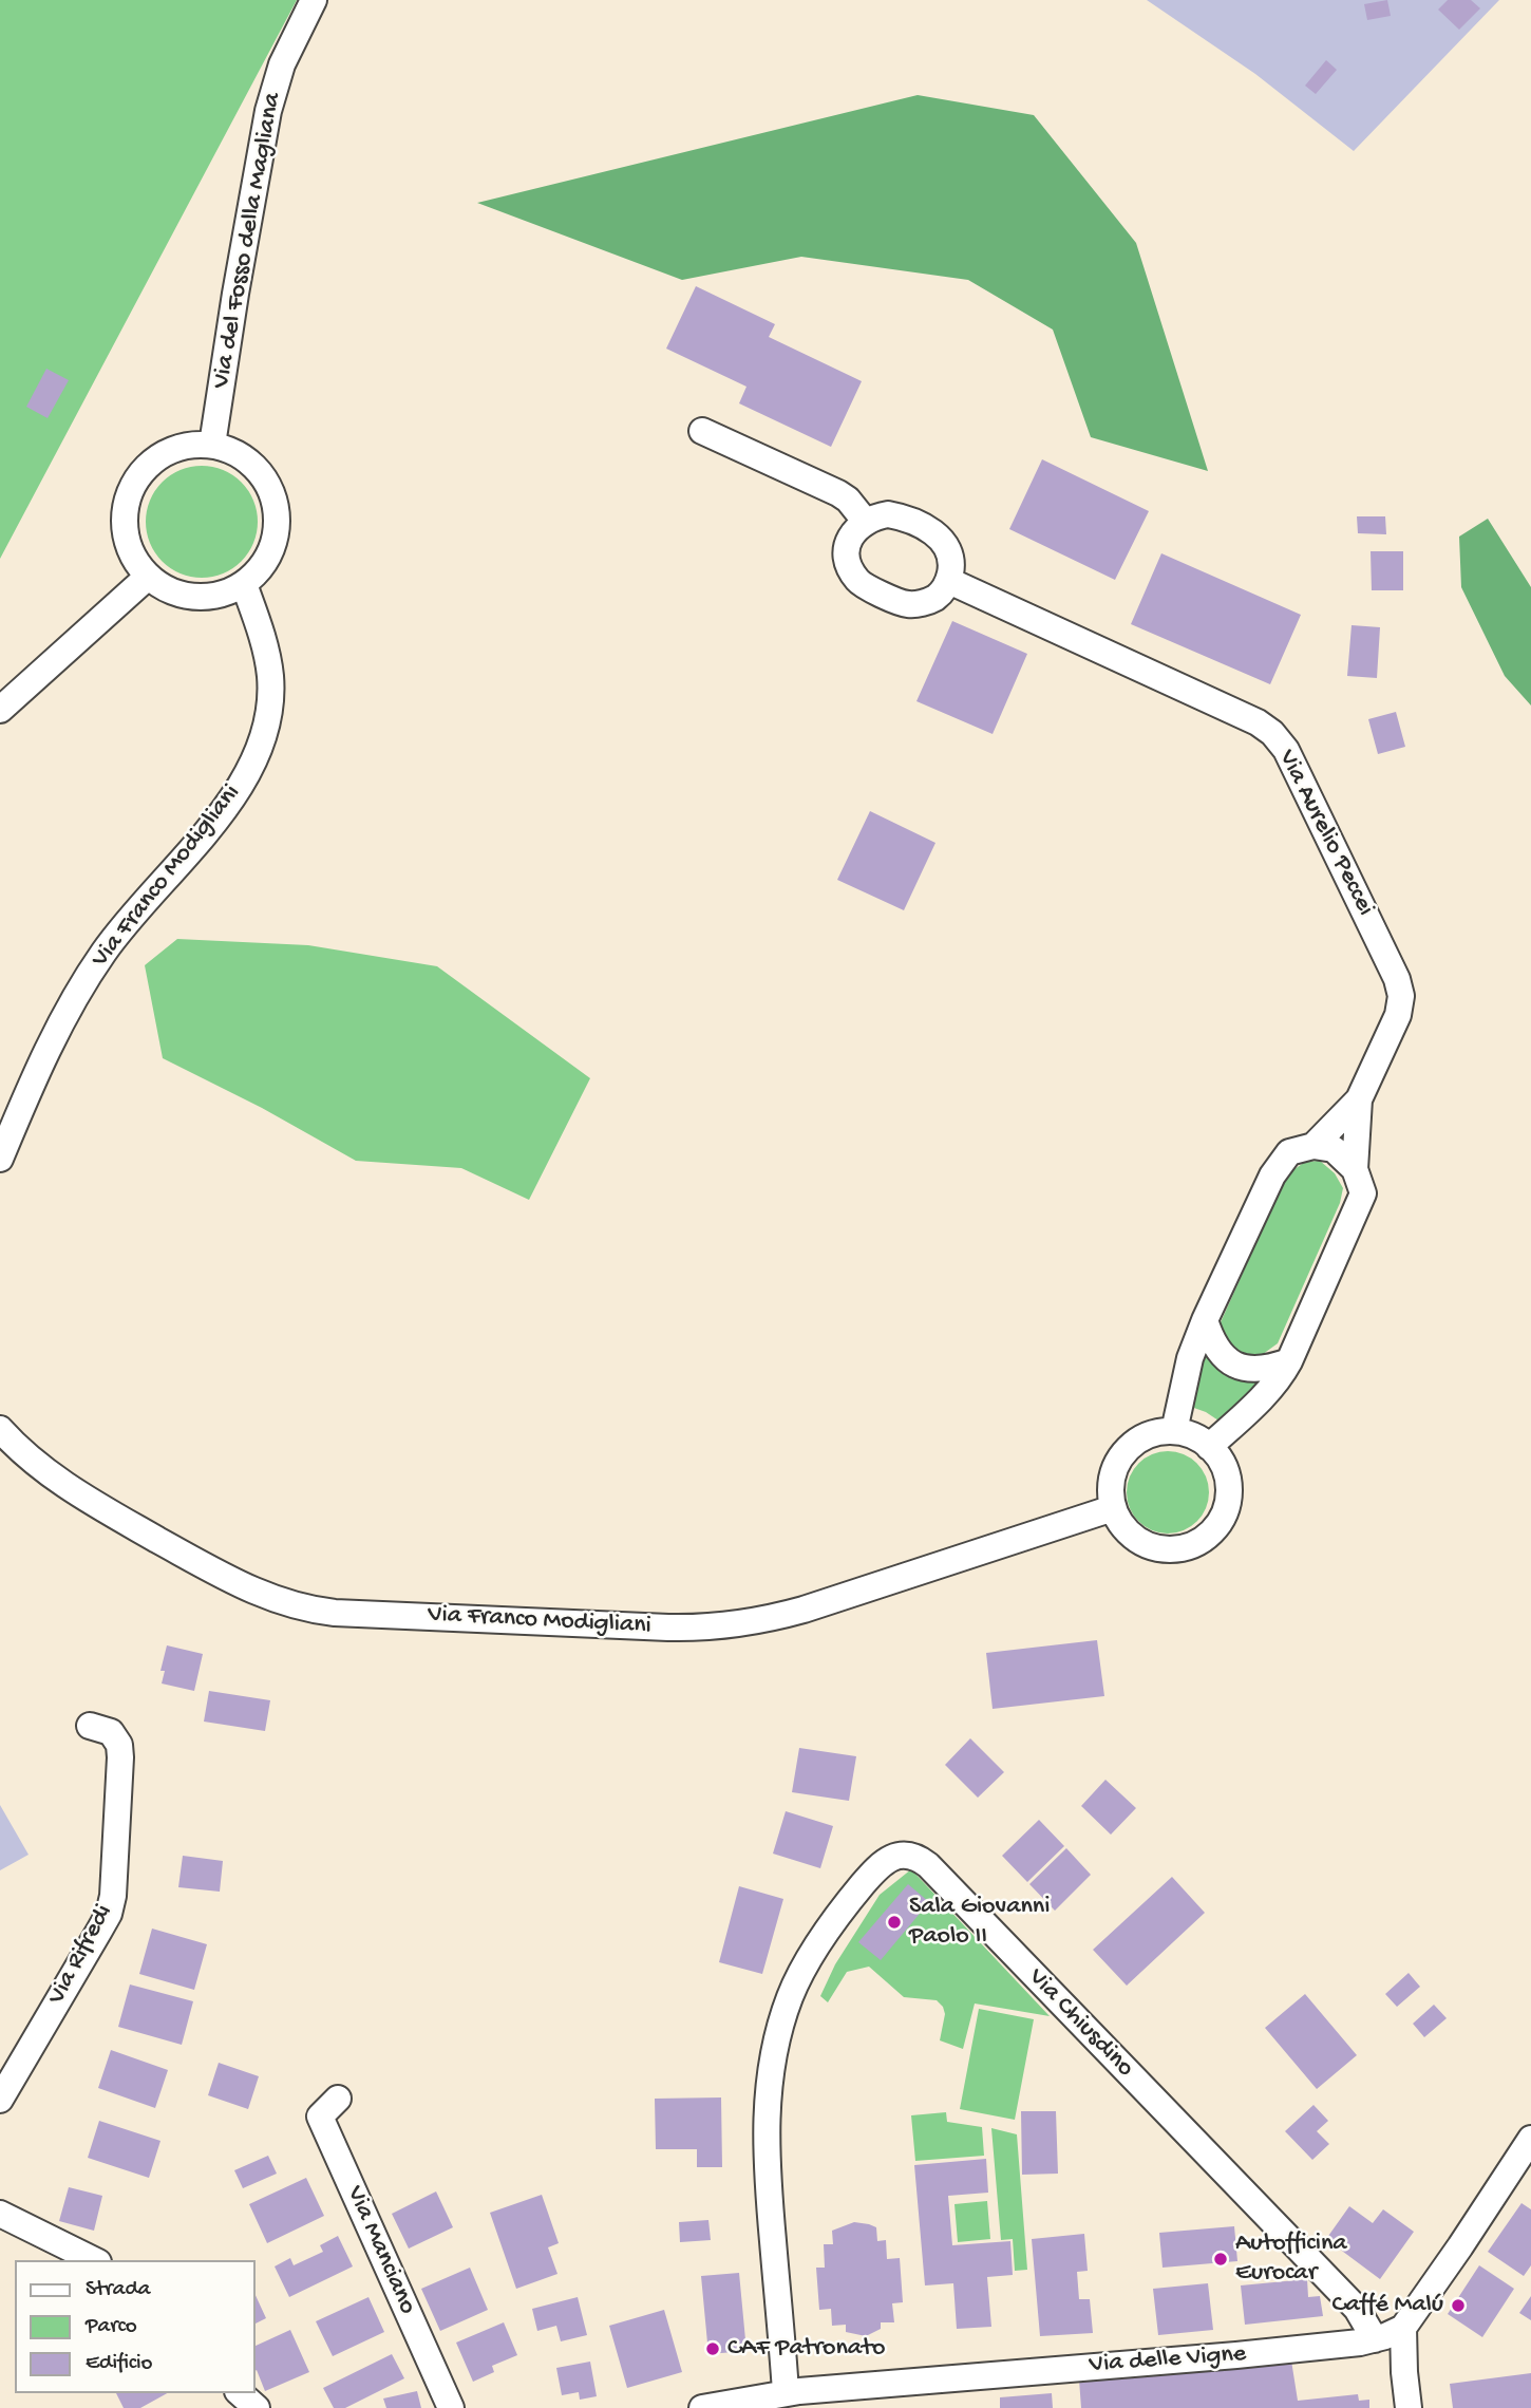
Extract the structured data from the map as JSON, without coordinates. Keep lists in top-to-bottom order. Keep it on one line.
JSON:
{"streets":{"street":["Via del Fosso della Magliana","Via Aurelio Peccei","Via Franco Modigliani","Via Rifredi","Via Chiusdino","Via Manciano","Via delle Vigne"]},"crossings":[["Via del Fosso della Magliana","Via Franco Modigliani"],["Via Aurelio Peccei","Via Franco Modigliani"],["Via Chiusdino","Via delle Vigne"]],"places":["Sala Giovanni Paolo II","Autofficina Eurocar","Caffé Malú","CAF Patronato"],"legend":["Strada","Parco","Edificio"]}
